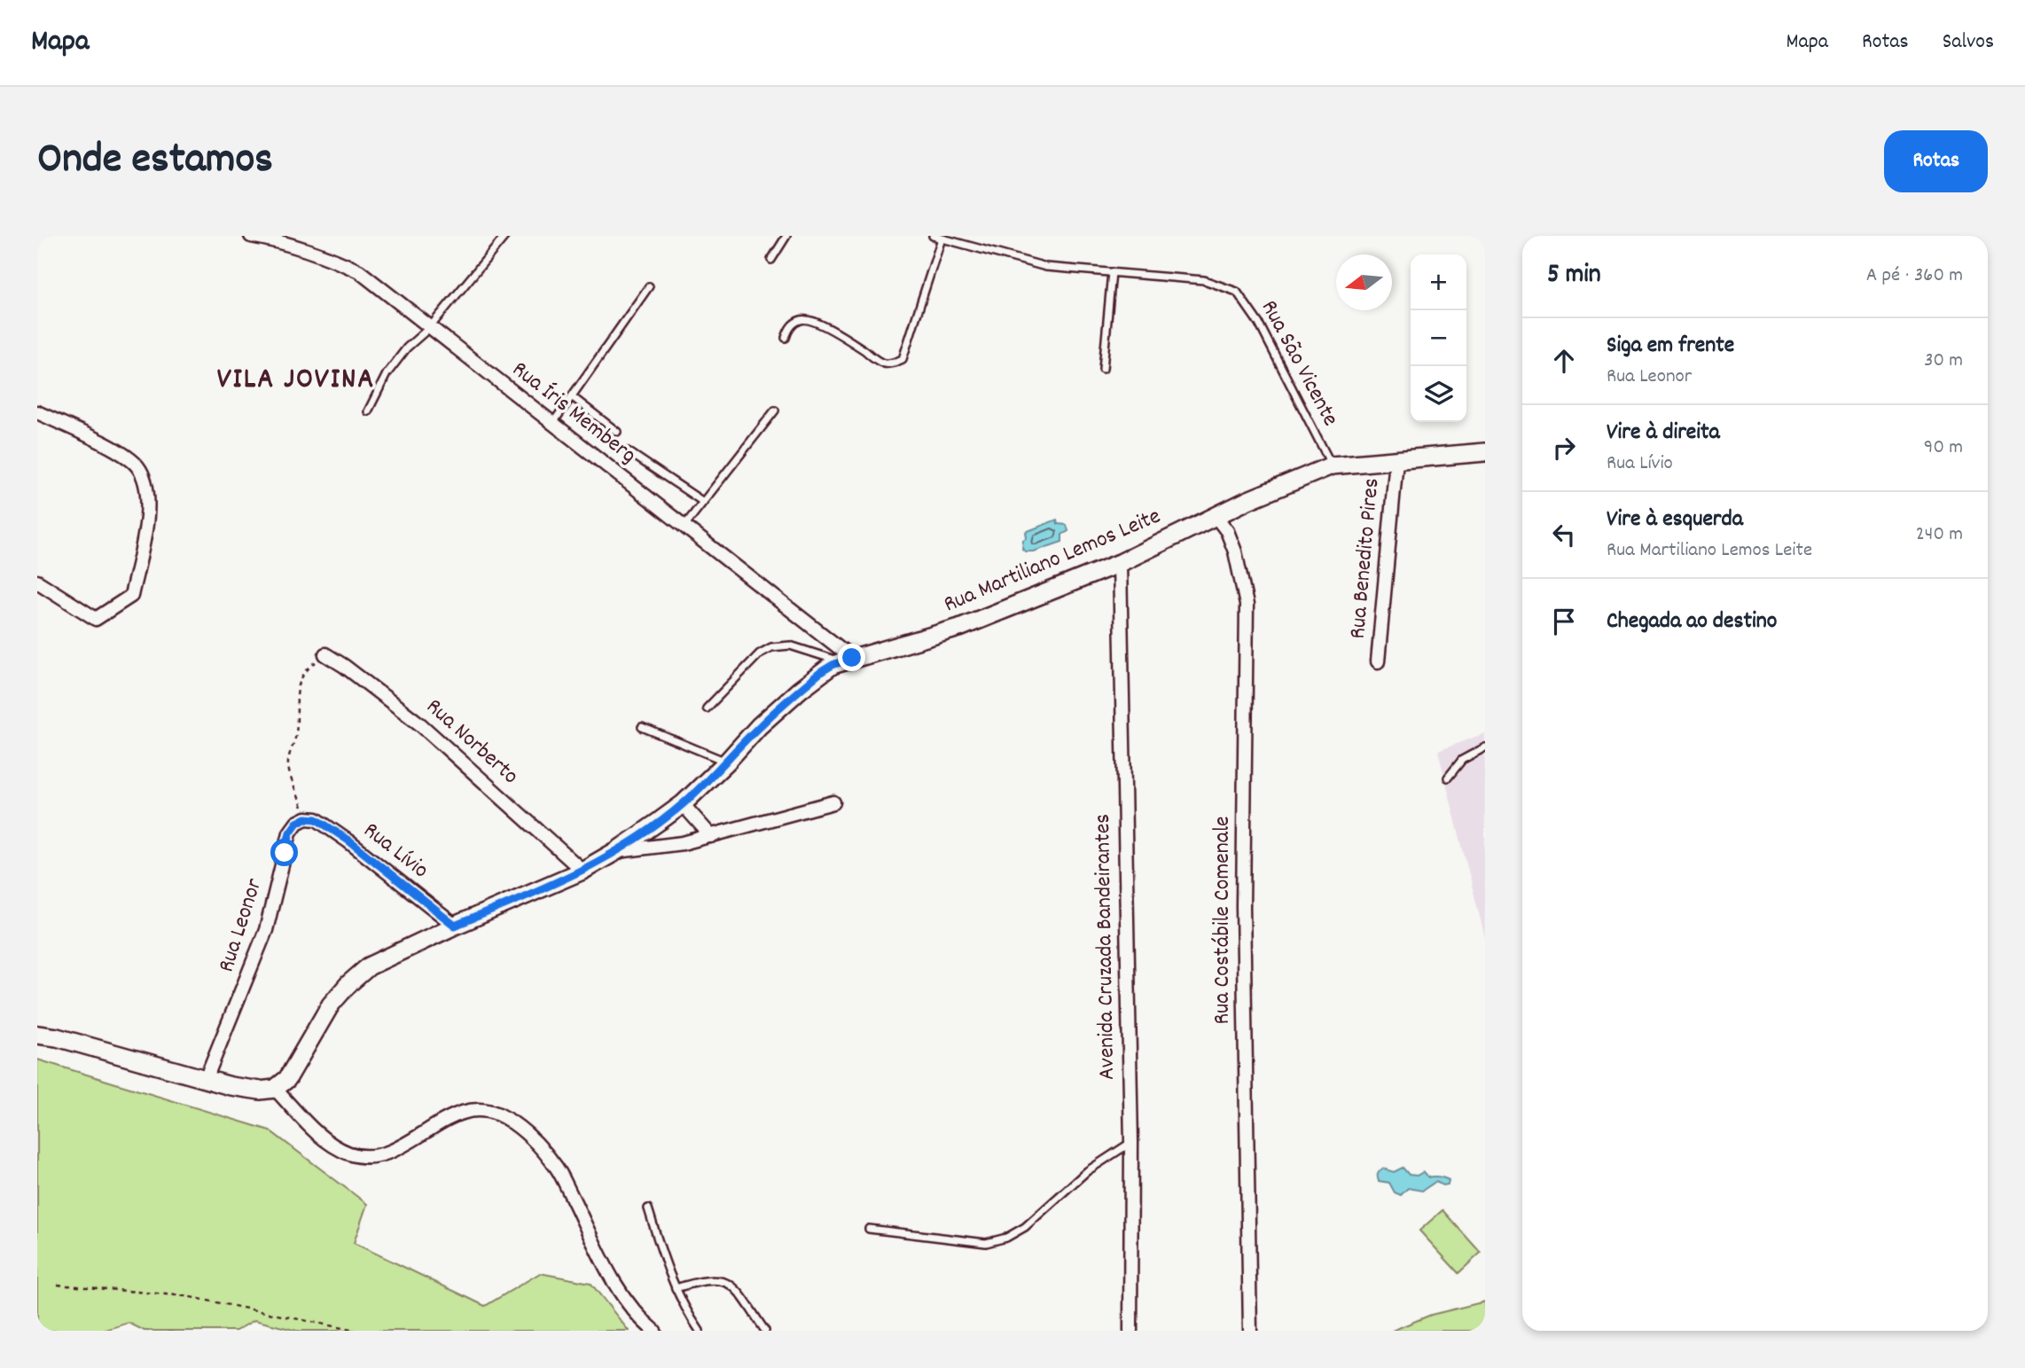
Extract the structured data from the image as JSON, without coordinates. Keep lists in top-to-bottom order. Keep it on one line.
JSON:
{"streets":{"street":["Rua Íris Memberg","Rua Benedito Pires","Rua Martiliano Lemos Leite","Rua Norberto","Rua Lívio","Rua Costábile Comenale","Rua Leonor","Avenida Cruzada Bandeirantes"],"lane":["Rua São Vicente"]},"crossings":[["Rua São Vicente","Rua Martiliano Lemos Leite"],["Rua Íris Memberg","Rua Martiliano Lemos Leite"],["Rua Benedito Pires","Rua Martiliano Lemos Leite"],["Rua Martiliano Lemos Leite","Rua Norberto"],["Rua Martiliano Lemos Leite","Rua Lívio"],["Rua Martiliano Lemos Leite","Rua Costábile Comenale"],["Rua Martiliano Lemos Leite","Avenida Cruzada Bandeirantes"],["Rua Lívio","Rua Leonor"]],"districts":["VILA JOVINA"],"north":"left","page":{"header":"Mapa","nav":["Mapa","Rotas","Salvos"],"title":"Onde estamos","buttons":"Rotas","heading":["5 min","A pé · 360 m"],"map_buttons":["+","−"],"list":[["Siga em frente","Rua Leonor","30 m"],["Vire à direita","Rua Lívio","90 m"],["Vire à esquerda","Rua Martiliano Lemos Leite","240 m"],"Chegada ao destino"]}}
